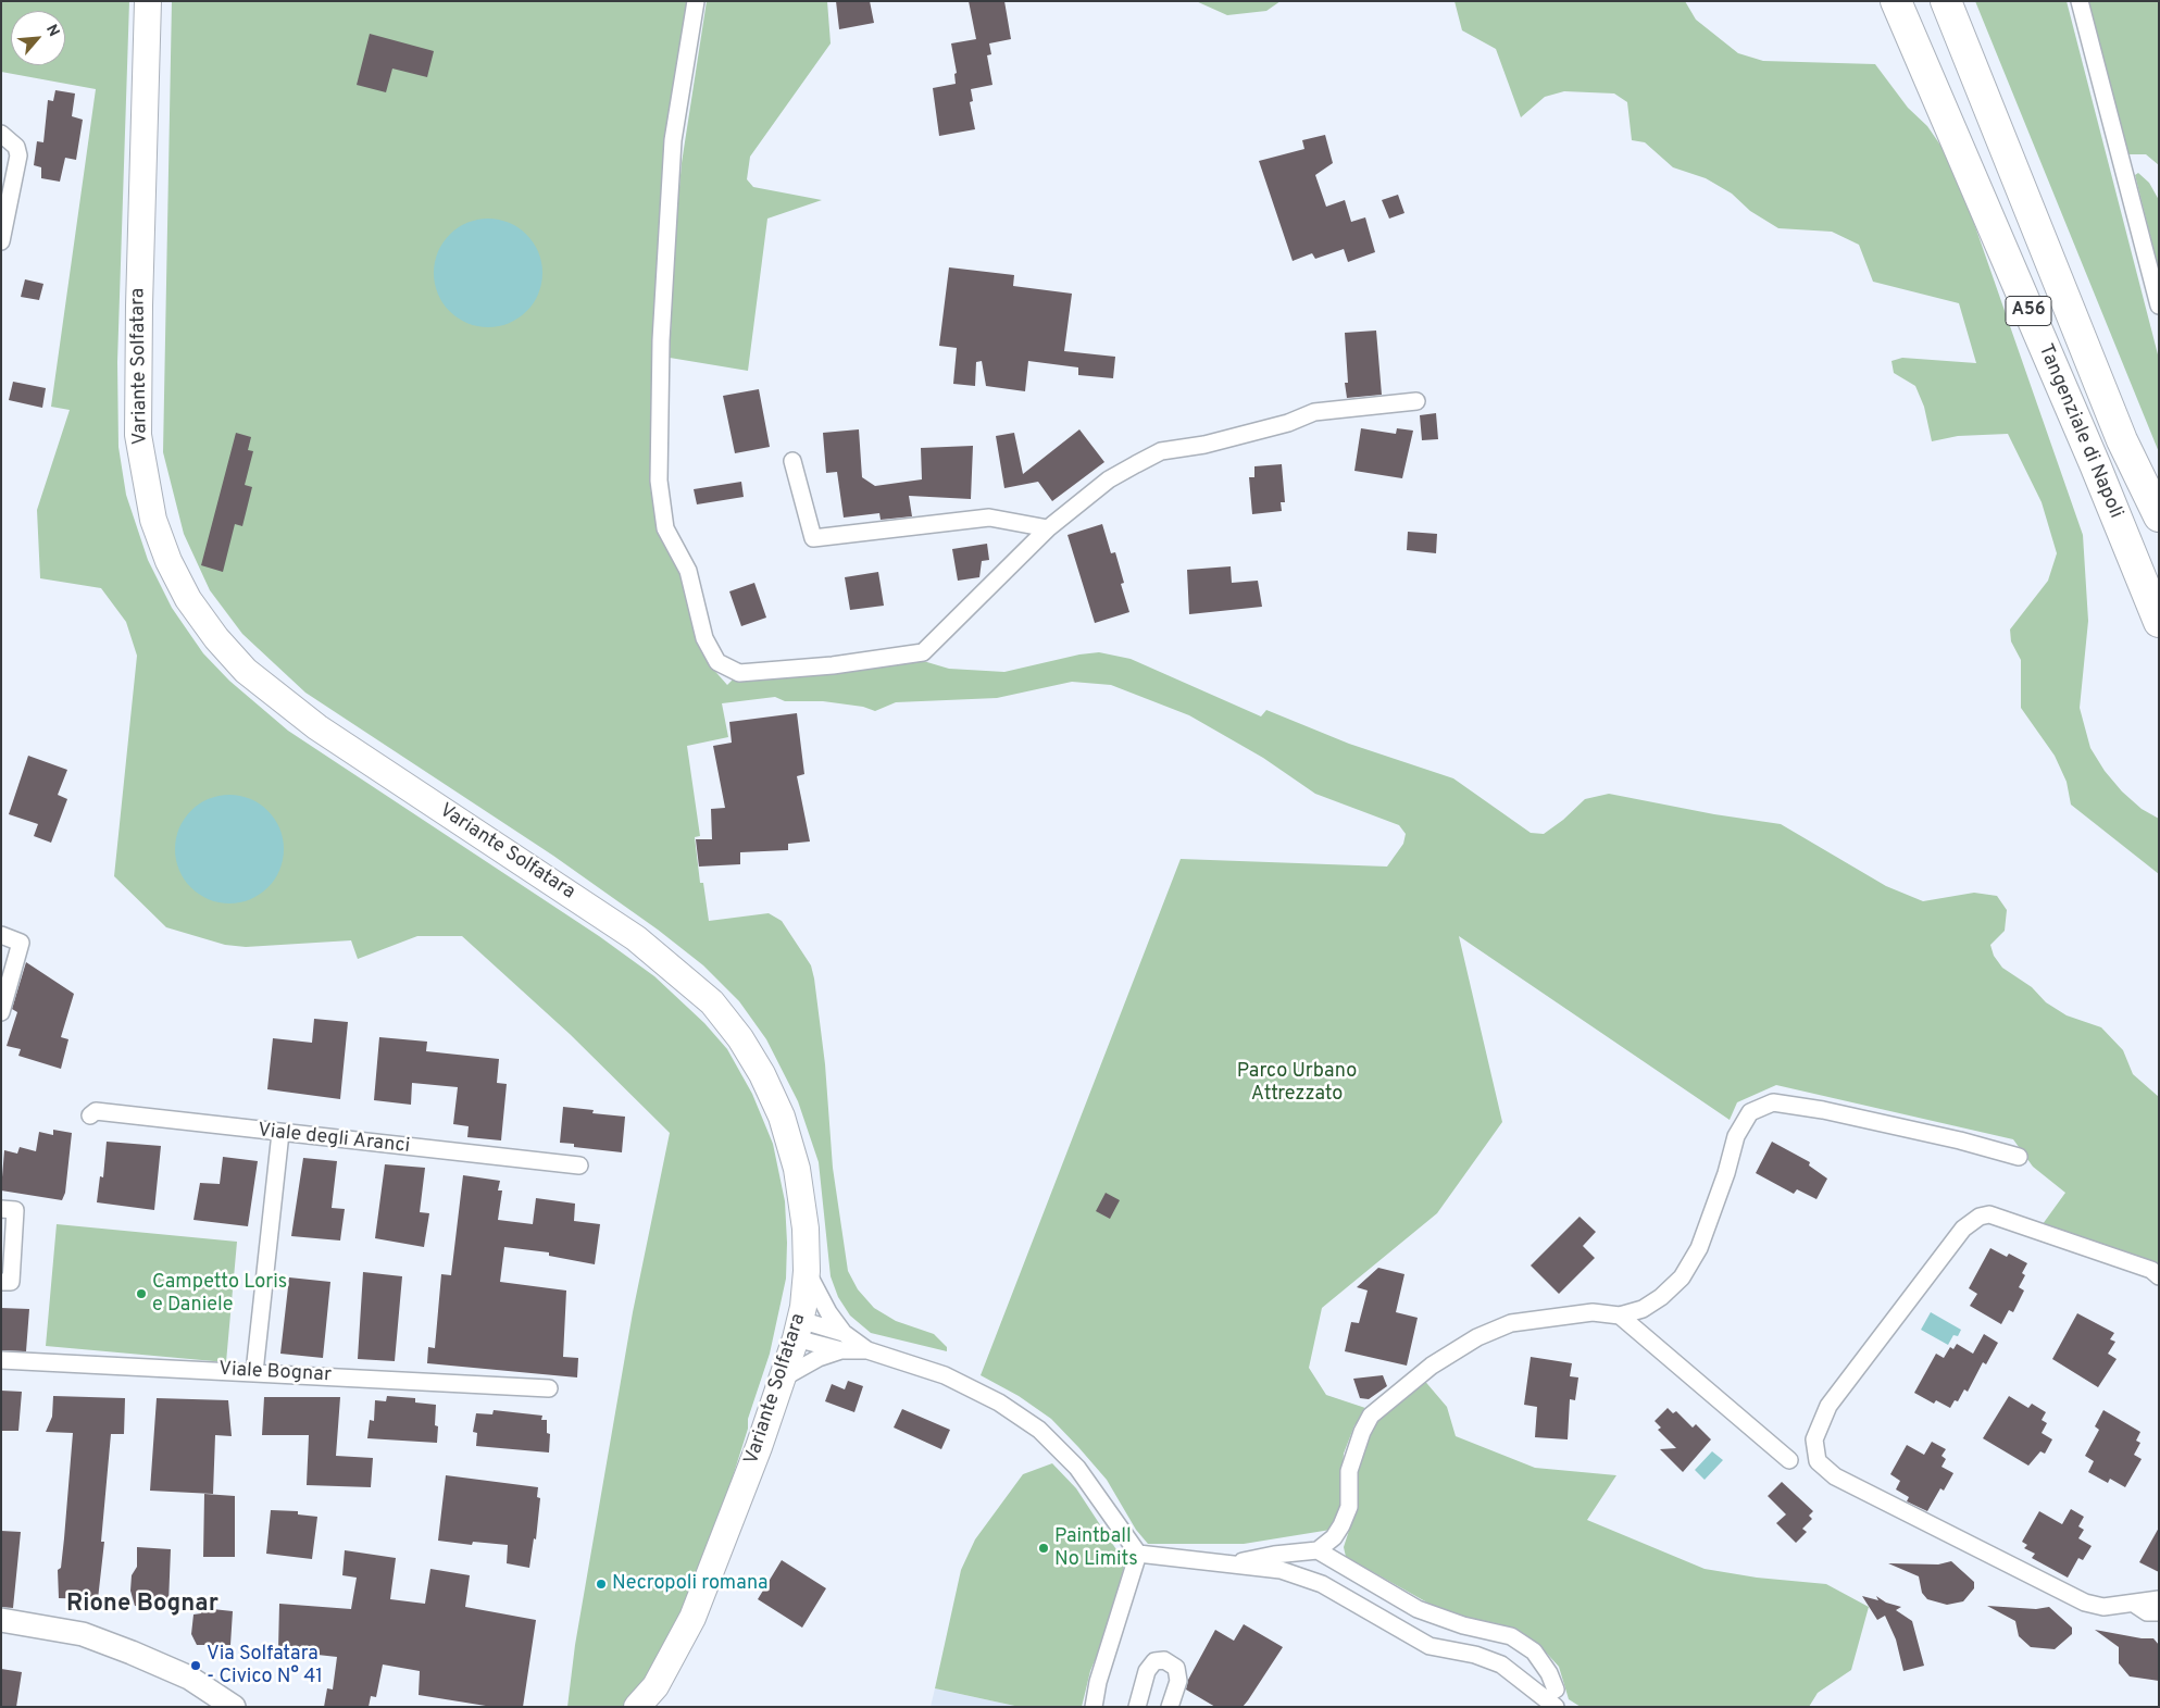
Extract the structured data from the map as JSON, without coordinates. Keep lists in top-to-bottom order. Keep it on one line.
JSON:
{"streets":{"highway":["A56","Tangenziale di Napoli"],"main road":["Variante Solfatara"],"street":["Viale degli Aranci","Viale Bognar"]},"districts":["Rione Bognar"],"parks":["Parco Urbano Attrezzato"],"places":["Campetto Loris e Daniele","Paintball No Limits","Necropoli romana","Via Solfatara - Civico N° 41"],"north":"top right"}
